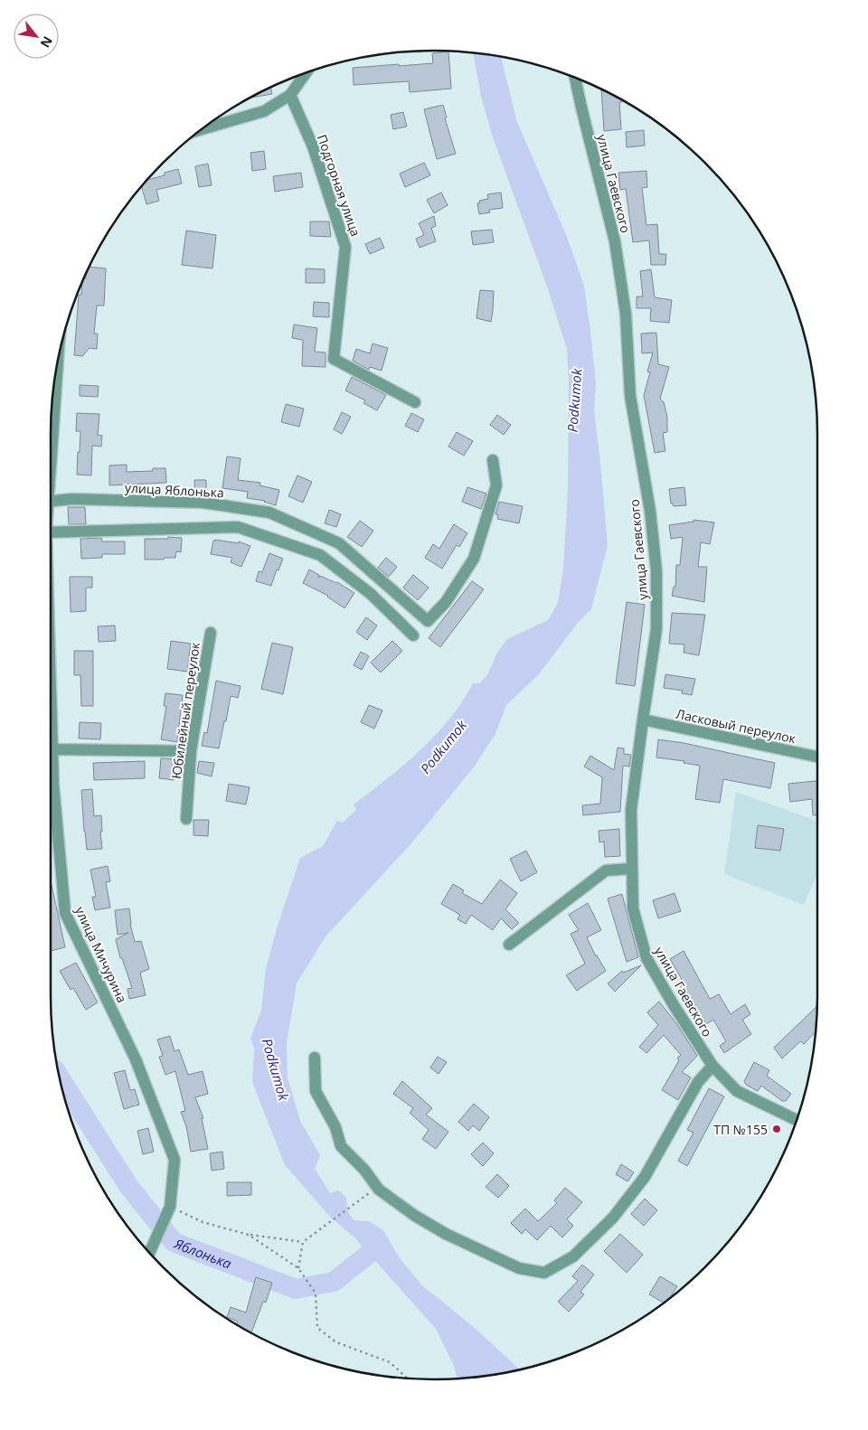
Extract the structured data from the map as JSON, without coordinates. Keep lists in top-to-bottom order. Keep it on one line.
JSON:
{"streets":{"street":["улица Гаевского","Подгорная улица","улица Яблонька","Юбилейный переулок","Ласковый переулок","улица Мичурина"]},"crossings":[["улица Гаевского","Ласковый переулок"]],"water":["Podkumok","Яблонька"],"places":["ТП №155"],"north":"bottom right"}
